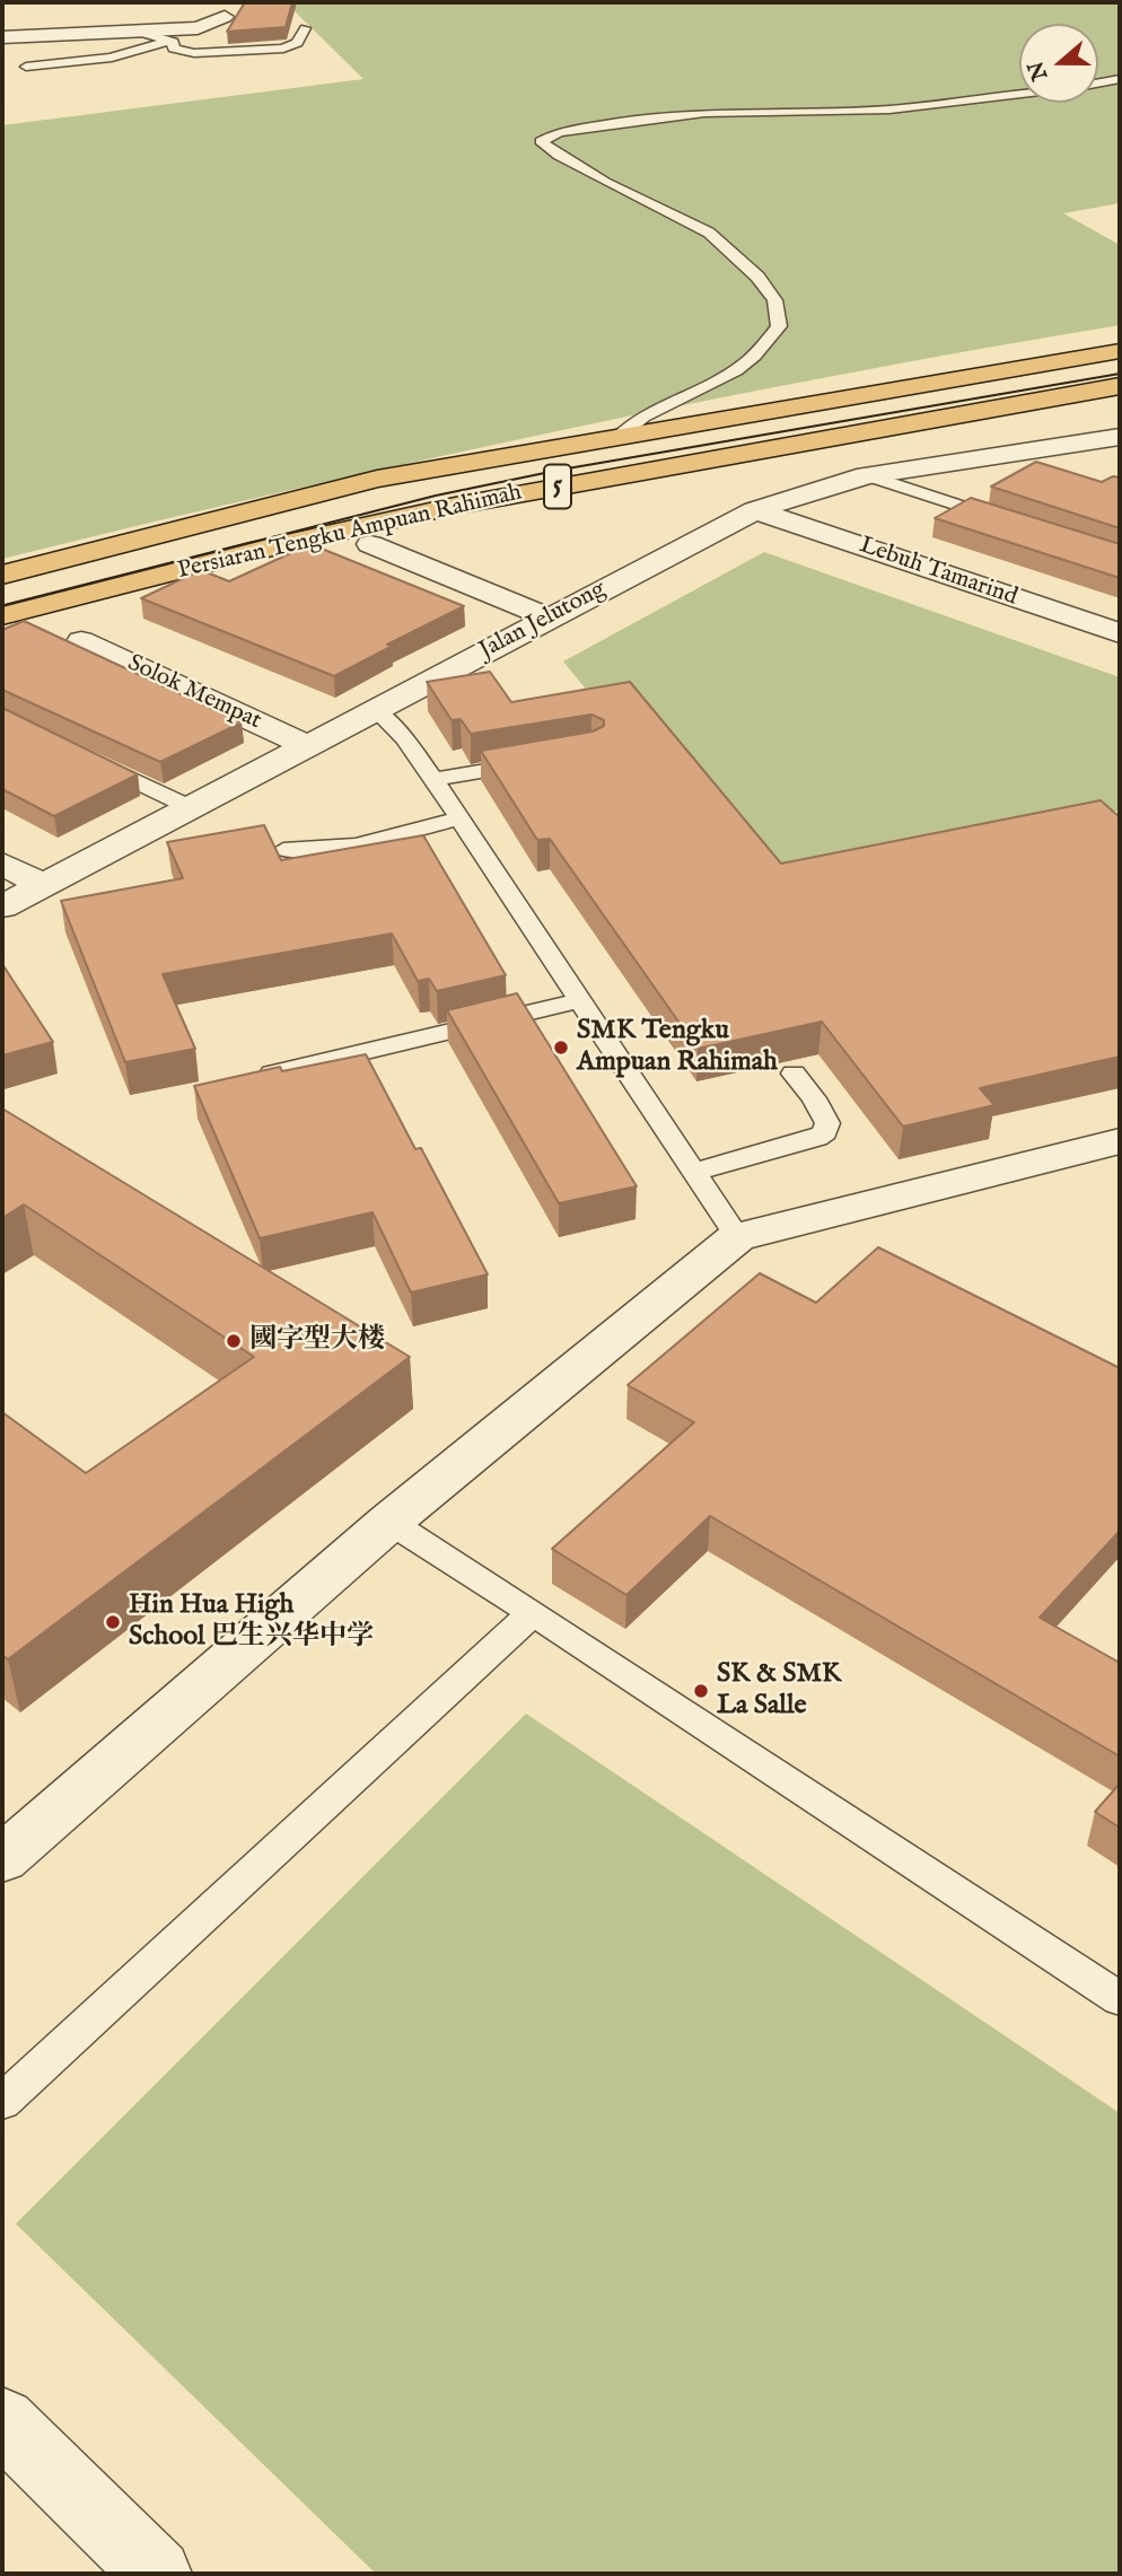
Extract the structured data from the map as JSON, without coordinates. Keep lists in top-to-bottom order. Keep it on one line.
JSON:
{"streets":{"highway":["5","Persiaran Tengku Ampuan Rahimah"],"street":["Lebuh Tamarind","Jalan Jelutong","Solok Mempat"]},"crossings":[["Lebuh Tamarind","Jalan Jelutong"],["Jalan Jelutong","Solok Mempat"]],"places":["SMK Tengku Ampuan Rahimah","國字型大楼","Hin Hua High School 巴生兴华中学","SK & SMK La Salle"],"north":"left"}
